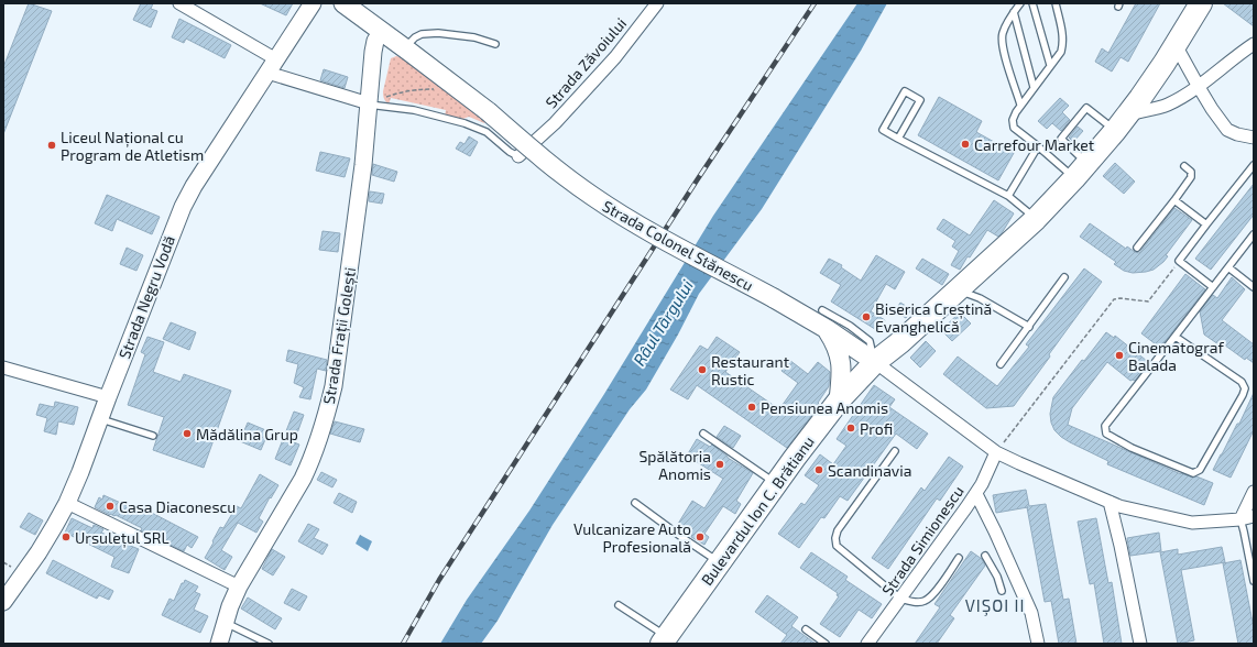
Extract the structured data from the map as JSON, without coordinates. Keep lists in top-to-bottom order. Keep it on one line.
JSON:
{"streets":{"highway":["Bulevardul Ion C. Brătianu"],"main road":["Strada Colonel Stănescu"],"street":["Strada Zăvoiului","Strada Negru Vodă","Strada Frații Golești","Strada Simionescu"]},"crossings":[["Strada Colonel Stănescu","Strada Frații Golești"],["Strada Colonel Stănescu","Bulevardul Ion C. Brătianu"]],"districts":["VIŞOI II"],"water":["Râul Târgului"],"places":["Carrefour Market","Liceul Național cu Program de Atletism","Biserica Creștină Evanghelică","Cinematograf Balada","Restaurant Rustic","Pensiunea Anomis","Profi","Mădălina Grup","Spălătoria Anomis","Scandinavia","Casa Diaconescu","Ursulețul SRL","Vulcanizare Auto Profesională"]}
